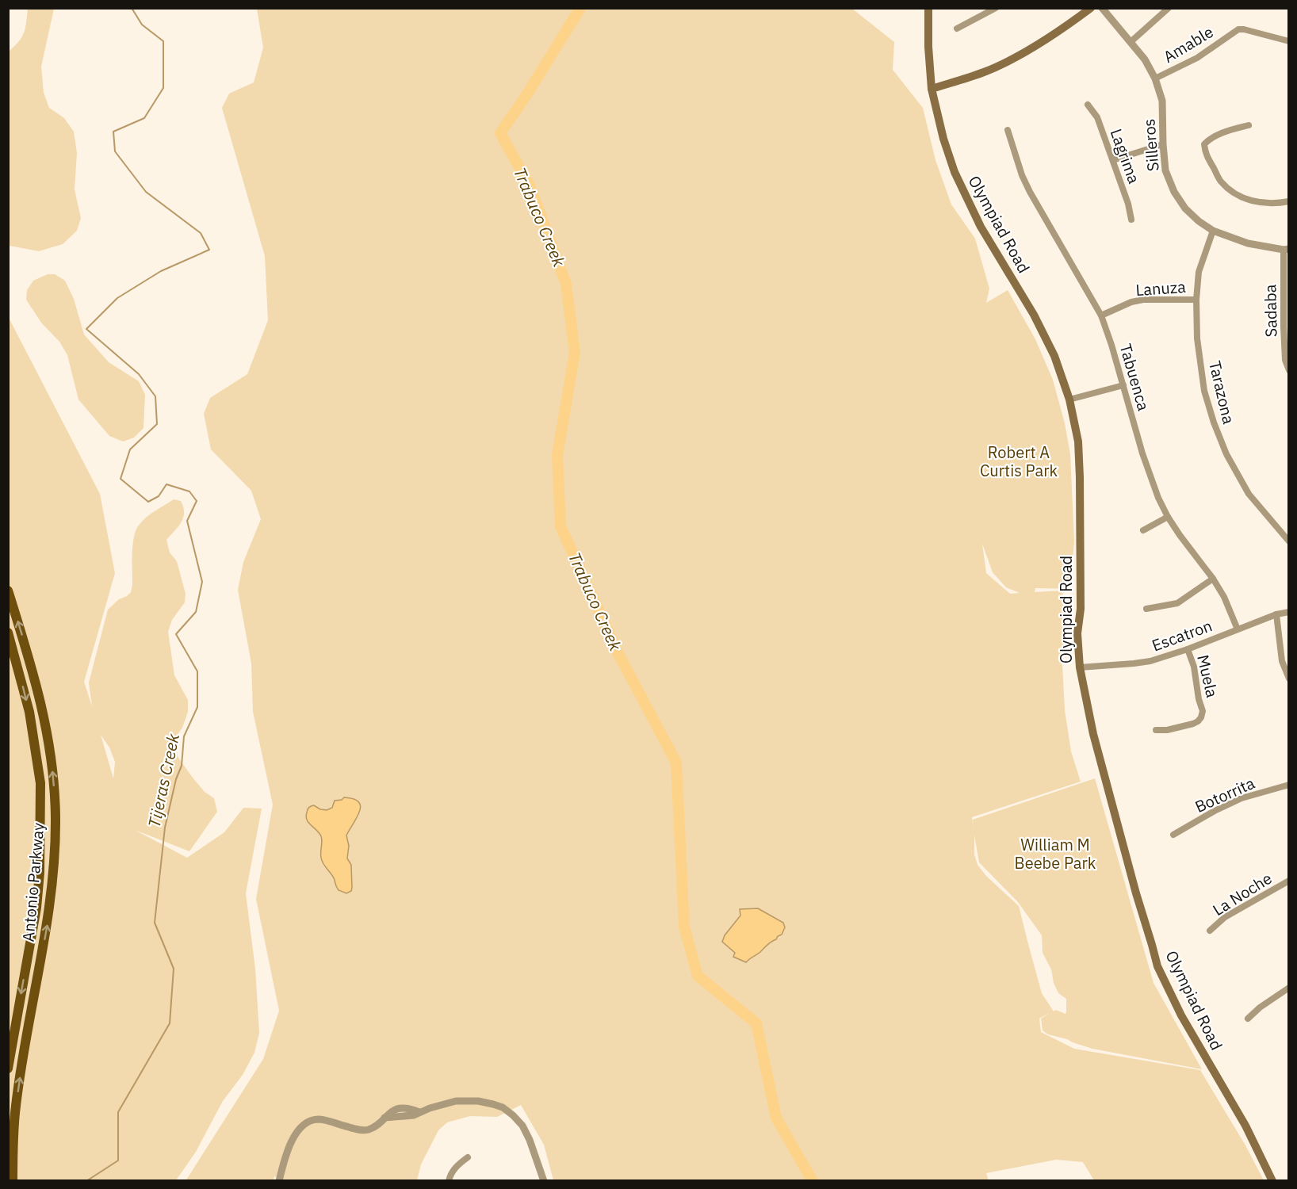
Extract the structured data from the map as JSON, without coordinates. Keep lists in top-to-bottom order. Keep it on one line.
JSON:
{"streets":{"main road":["Olympiad Road","Antonio Parkway"],"street":["Amable","Silleros","Lagrima","Lanuza","Sadaba","Tabuenca","Tarazona","Escatron","Muela","Botorrita","La Noche"]},"crossings":[["Amable","Silleros"],["Silleros","Sadaba"],["Silleros","Tarazona"],["Olympiad Road","Escatron"],["Lanuza","Tabuenca"],["Lanuza","Tarazona"],["Tabuenca","Escatron"],["Escatron","Muela"]],"water":["Trabuco Creek","Tijeras Creek"],"parks":["Robert A Curtis Park","William M Beebe Park"]}
